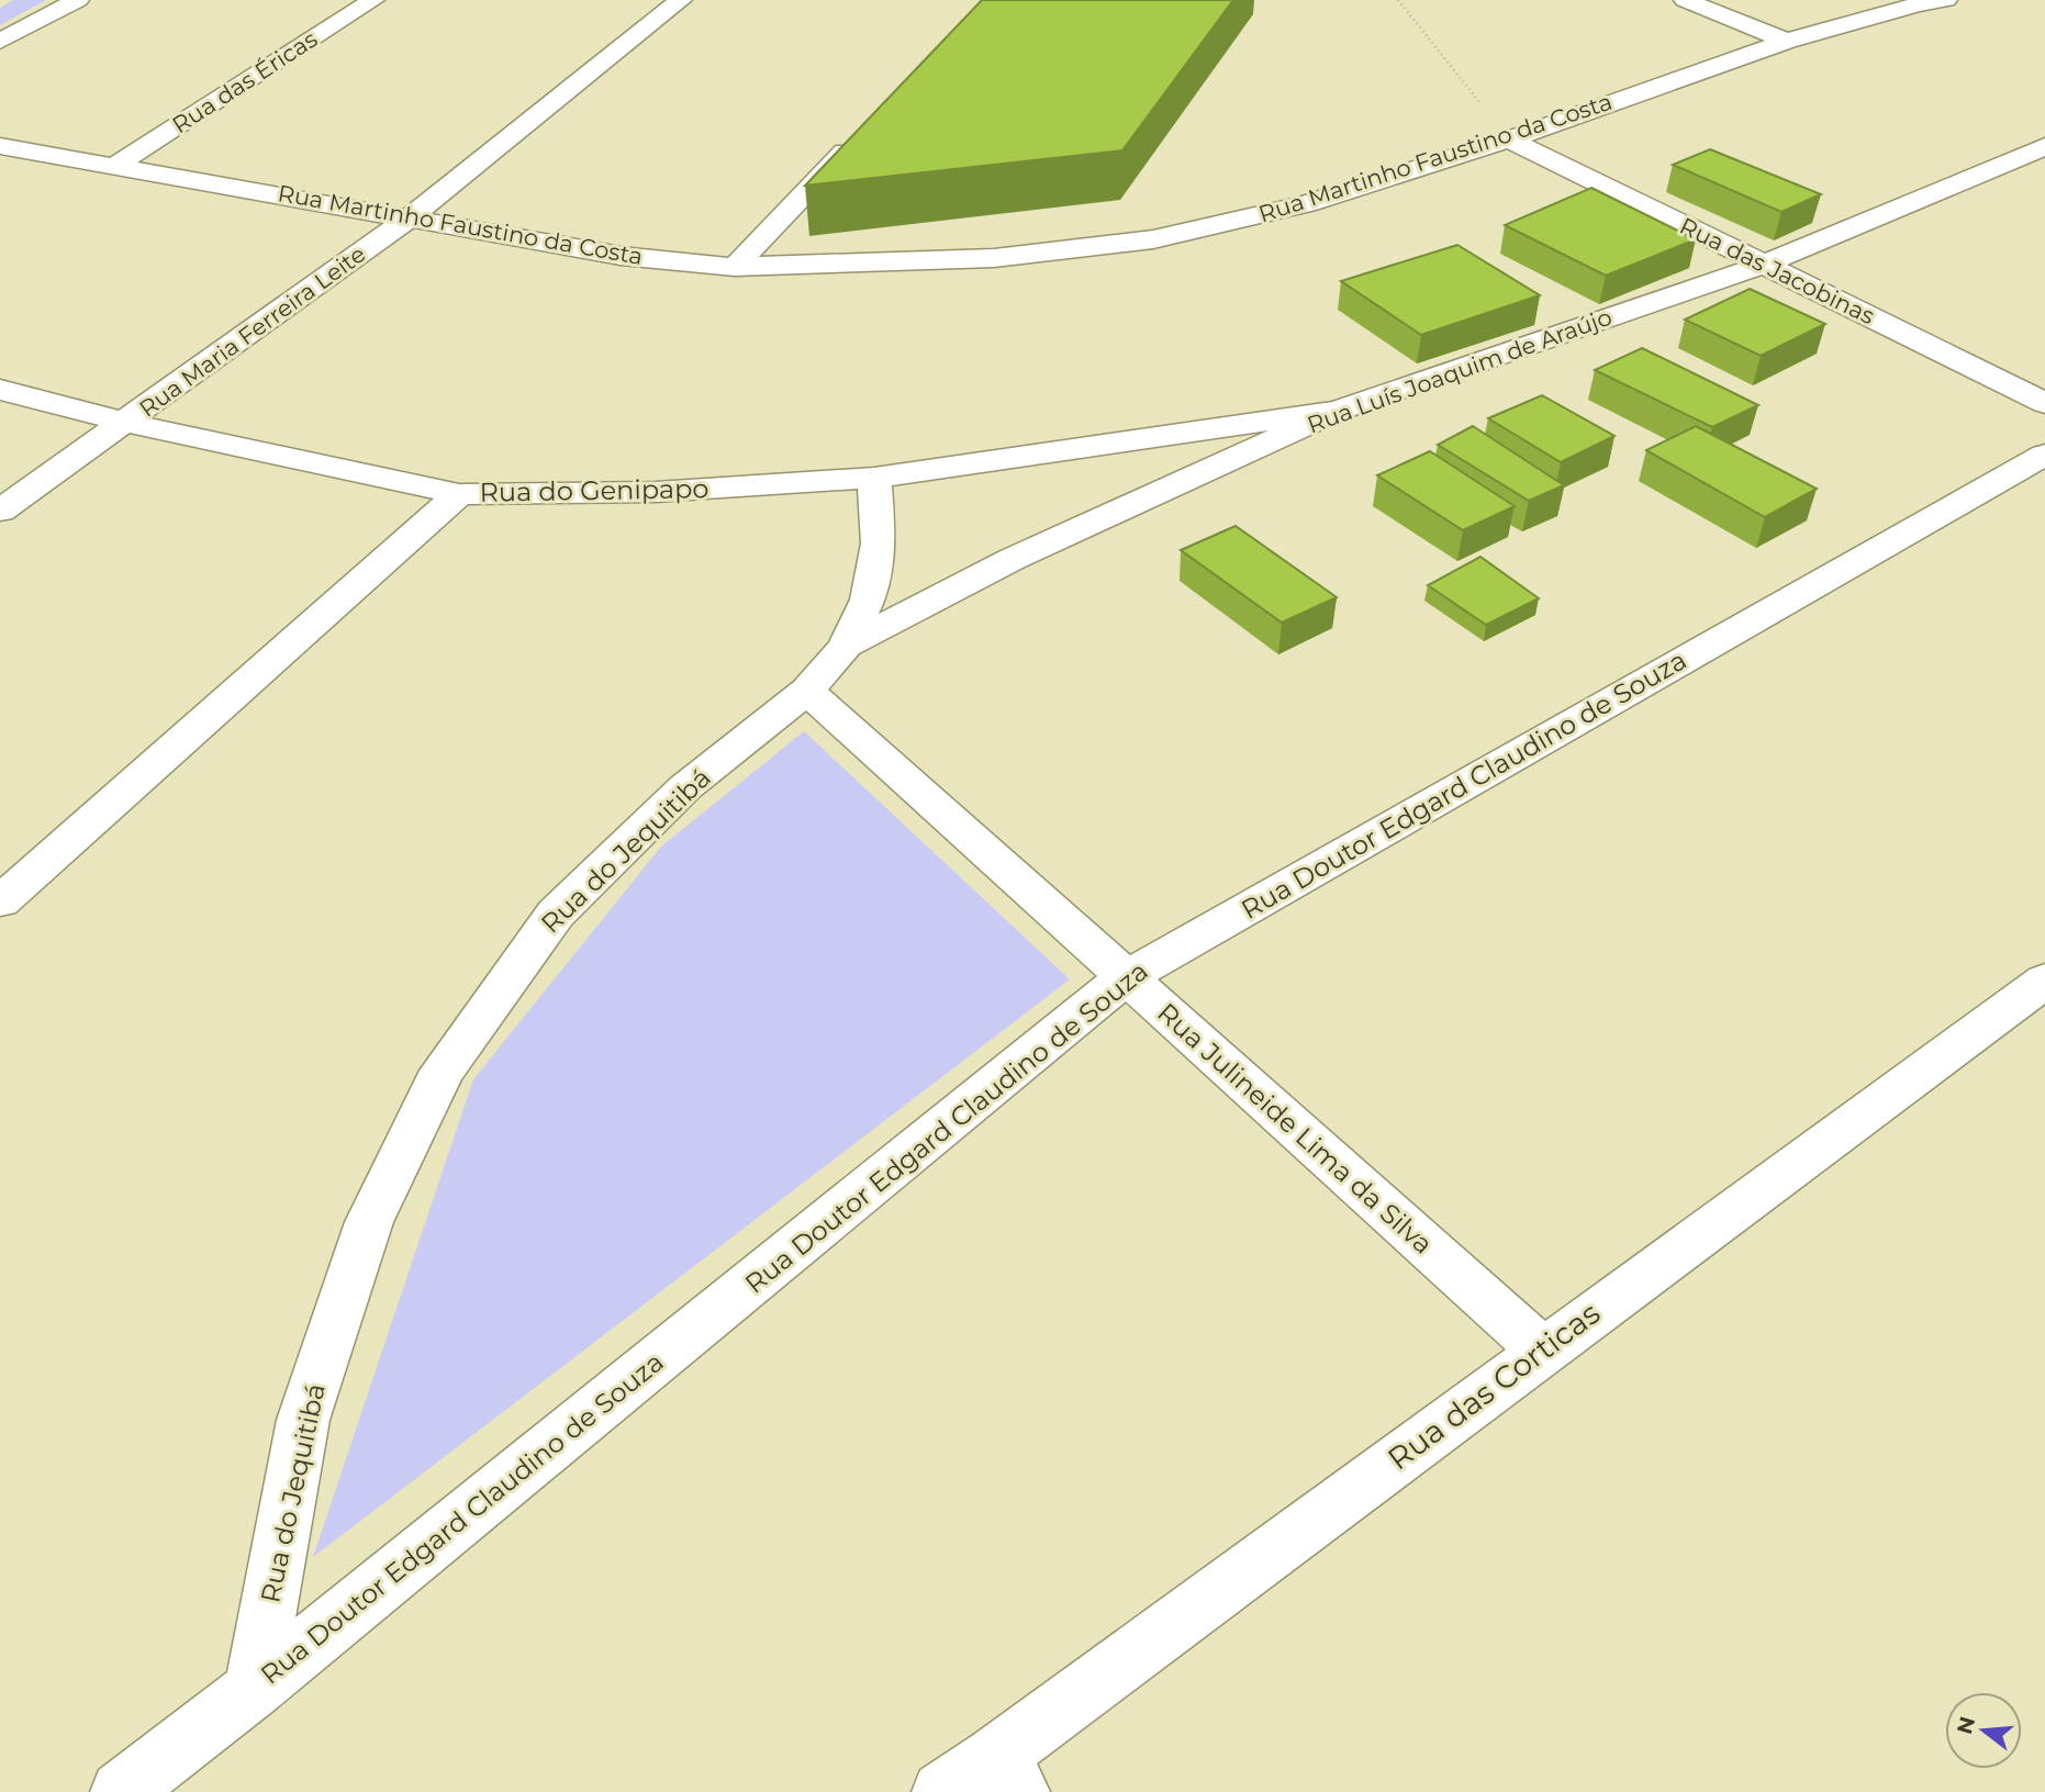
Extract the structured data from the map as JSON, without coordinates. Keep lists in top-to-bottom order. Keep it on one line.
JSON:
{"streets":{"street":["Rua das Éricas","Rua Martinho Faustino da Costa","Rua das Jacobinas","Rua Maria Ferreira Leite","Rua Luís Joaquim de Araújo","Rua do Genipapo","Rua Doutor Edgard Claudino de Souza","Rua do Jequitibá","Rua Julineide Lima da Silva","Rua das Corticas"]},"crossings":[["Rua das Éricas","Rua Martinho Faustino da Costa"],["Rua Martinho Faustino da Costa","Rua das Jacobinas"],["Rua Martinho Faustino da Costa","Rua Maria Ferreira Leite"],["Rua das Jacobinas","Rua Luís Joaquim de Araújo"],["Rua Luís Joaquim de Araújo","Rua do Genipapo"],["Rua Luís Joaquim de Araújo","Rua do Jequitibá"],["Rua do Genipapo","Rua do Jequitibá"],["Rua Doutor Edgard Claudino de Souza","Rua do Jequitibá"],["Rua Doutor Edgard Claudino de Souza","Rua Julineide Lima da Silva"],["Rua do Jequitibá","Rua Julineide Lima da Silva"],["Rua Julineide Lima da Silva","Rua das Corticas"]],"north":"left"}
